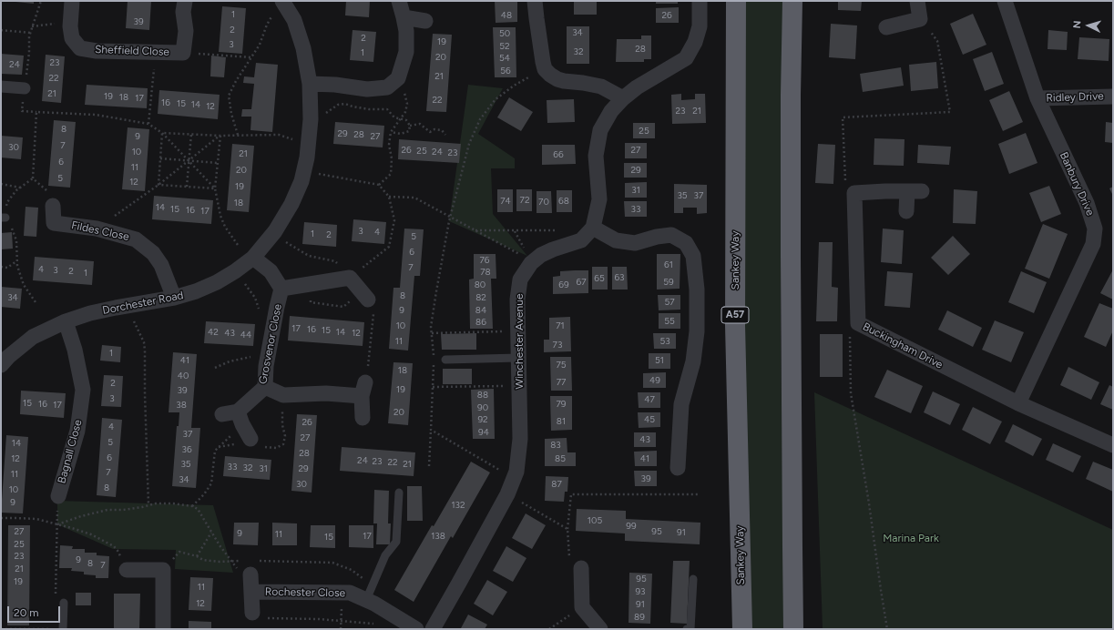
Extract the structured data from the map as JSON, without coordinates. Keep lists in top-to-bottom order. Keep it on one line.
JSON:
{"streets":{"highway":["Sankey Way","A57"],"street":["Sheffield Close","Ridley Drive","Banbury Drive","Fildes Close","Dorchester Road","Winchester Avenue","Grosvenor Close","Buckingham Drive","Bagnall Close","Rochester Close"]},"crossings":[["Ridley Drive","Banbury Drive"],["Banbury Drive","Buckingham Drive"],["Fildes Close","Dorchester Road"],["Dorchester Road","Grosvenor Close"],["Dorchester Road","Bagnall Close"]],"parks":["Marina Park"],"house_numbers":["1","48","26","39","2","34","50","2","19","3","52","28","32","1","20","54","23","24","56","21","22","21","19","18","17","22","16","15","14","12","23","21","8","25","29","28","9","27","7","30","26","27","25","10","24","23","21","66","6","11","20","29","5","12","19","31","35","37","72","74","68","70","18","14","15","33","16","17","3","4","1","2","5","6","76","61","7","4","3","2","78","1","63","65","67","59","80","69","8","34","82","57","9","84","55","86","10","71","17","16","15","42","14","43","12","44","11","53","73","1","41","51","75","18","40","49","77","2","19","39","88","3","47","15","16","79","17","38","90","20","92","45","81","26","4","94","37","27","43","5","14","83","36","28","6","12","85","41","24","23","22","35","21","33","32","31","29","7","11","39","34","30","87","8","10","9","132","105","99","27","95","91","9","11","17","138","15","25","23","9","8","7","21","95","19","11","93","12","91","89"],"scale_bar":"20 m","north":"left"}
